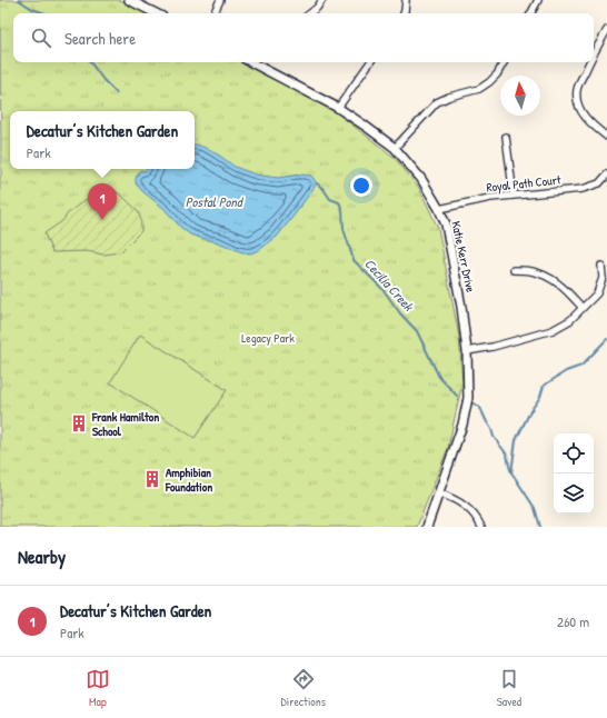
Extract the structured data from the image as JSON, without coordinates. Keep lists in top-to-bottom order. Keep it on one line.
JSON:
{"streets":{"street":["Royal Path Court","Katie Kerr Drive"]},"crossings":[["Royal Path Court","Katie Kerr Drive"]],"water":["Postal Pond","Cecilia Creek"],"parks":["Legacy Park"],"places":{"building":["Frank Hamilton School","Amphibian Foundation"]},"north":"top","page":{"search":"Search here","popup":["Decatur’s Kitchen Garden","Park"],"pins":"1","heading":"Nearby","list":[{"mark":"1","name":"Decatur’s Kitchen Garden","note":"Park","value":"260 m"}],"nav":["Map","Directions","Saved"]}}
